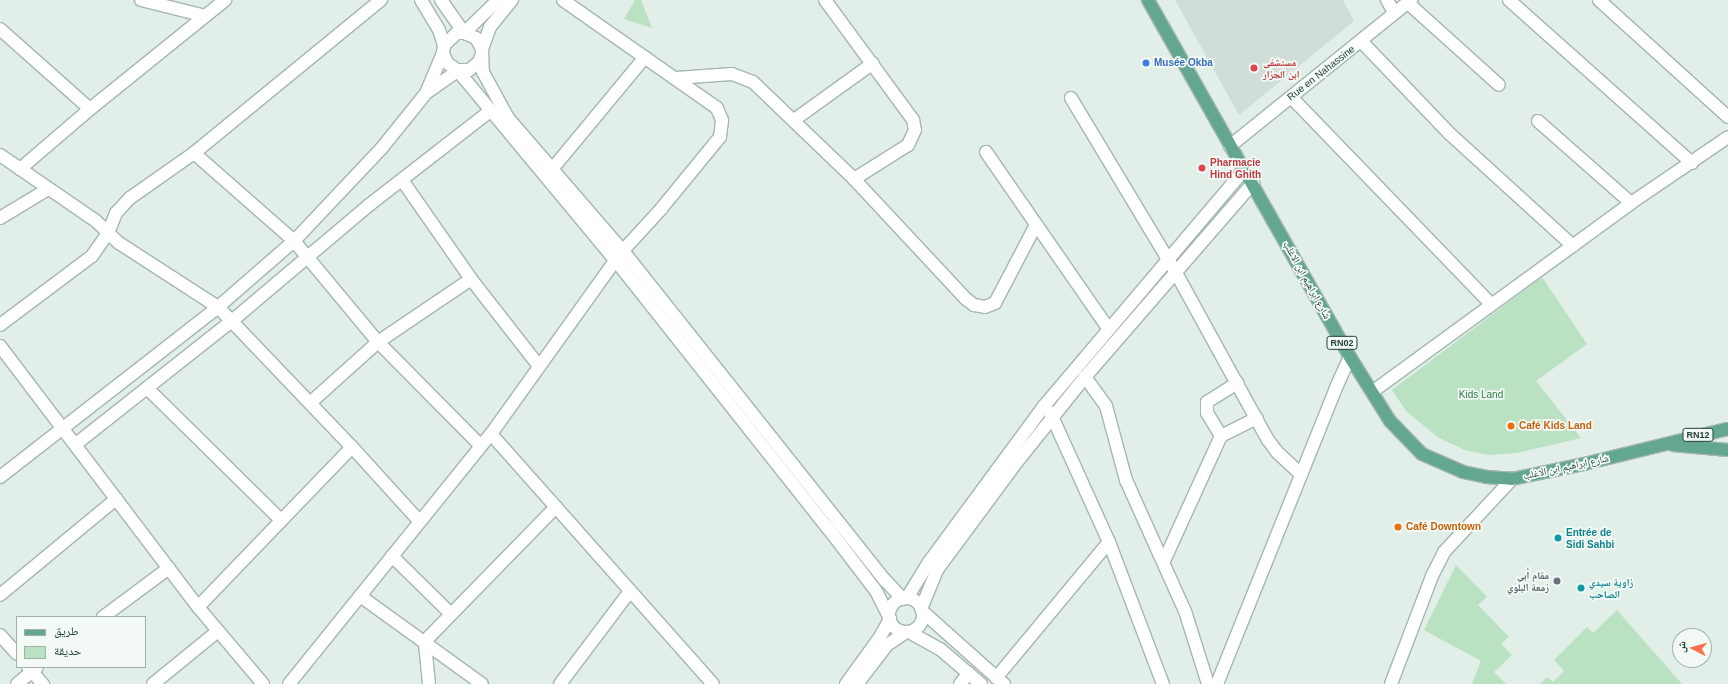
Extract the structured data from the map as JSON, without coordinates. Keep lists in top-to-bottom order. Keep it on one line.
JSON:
{"streets":{"main road":["شارع ابراهيم ابن الاغلب","RN02","RN12"],"street":["Rue en Nahassine"]},"crossings":[["Rue en Nahassine","شارع ابراهيم ابن الاغلب"]],"parks":["Kids Land"],"places":["Musée Okba","مستشفى ابن الجزار","Pharmacie Hind Ghith","Café Kids Land","Café Downtown","Entrée de Sidi Sahbi","مقام أبي زمعة البلوي","زاوية سيدي الصاحب"],"legend":["طريق","حديقة"],"north":"left"}
